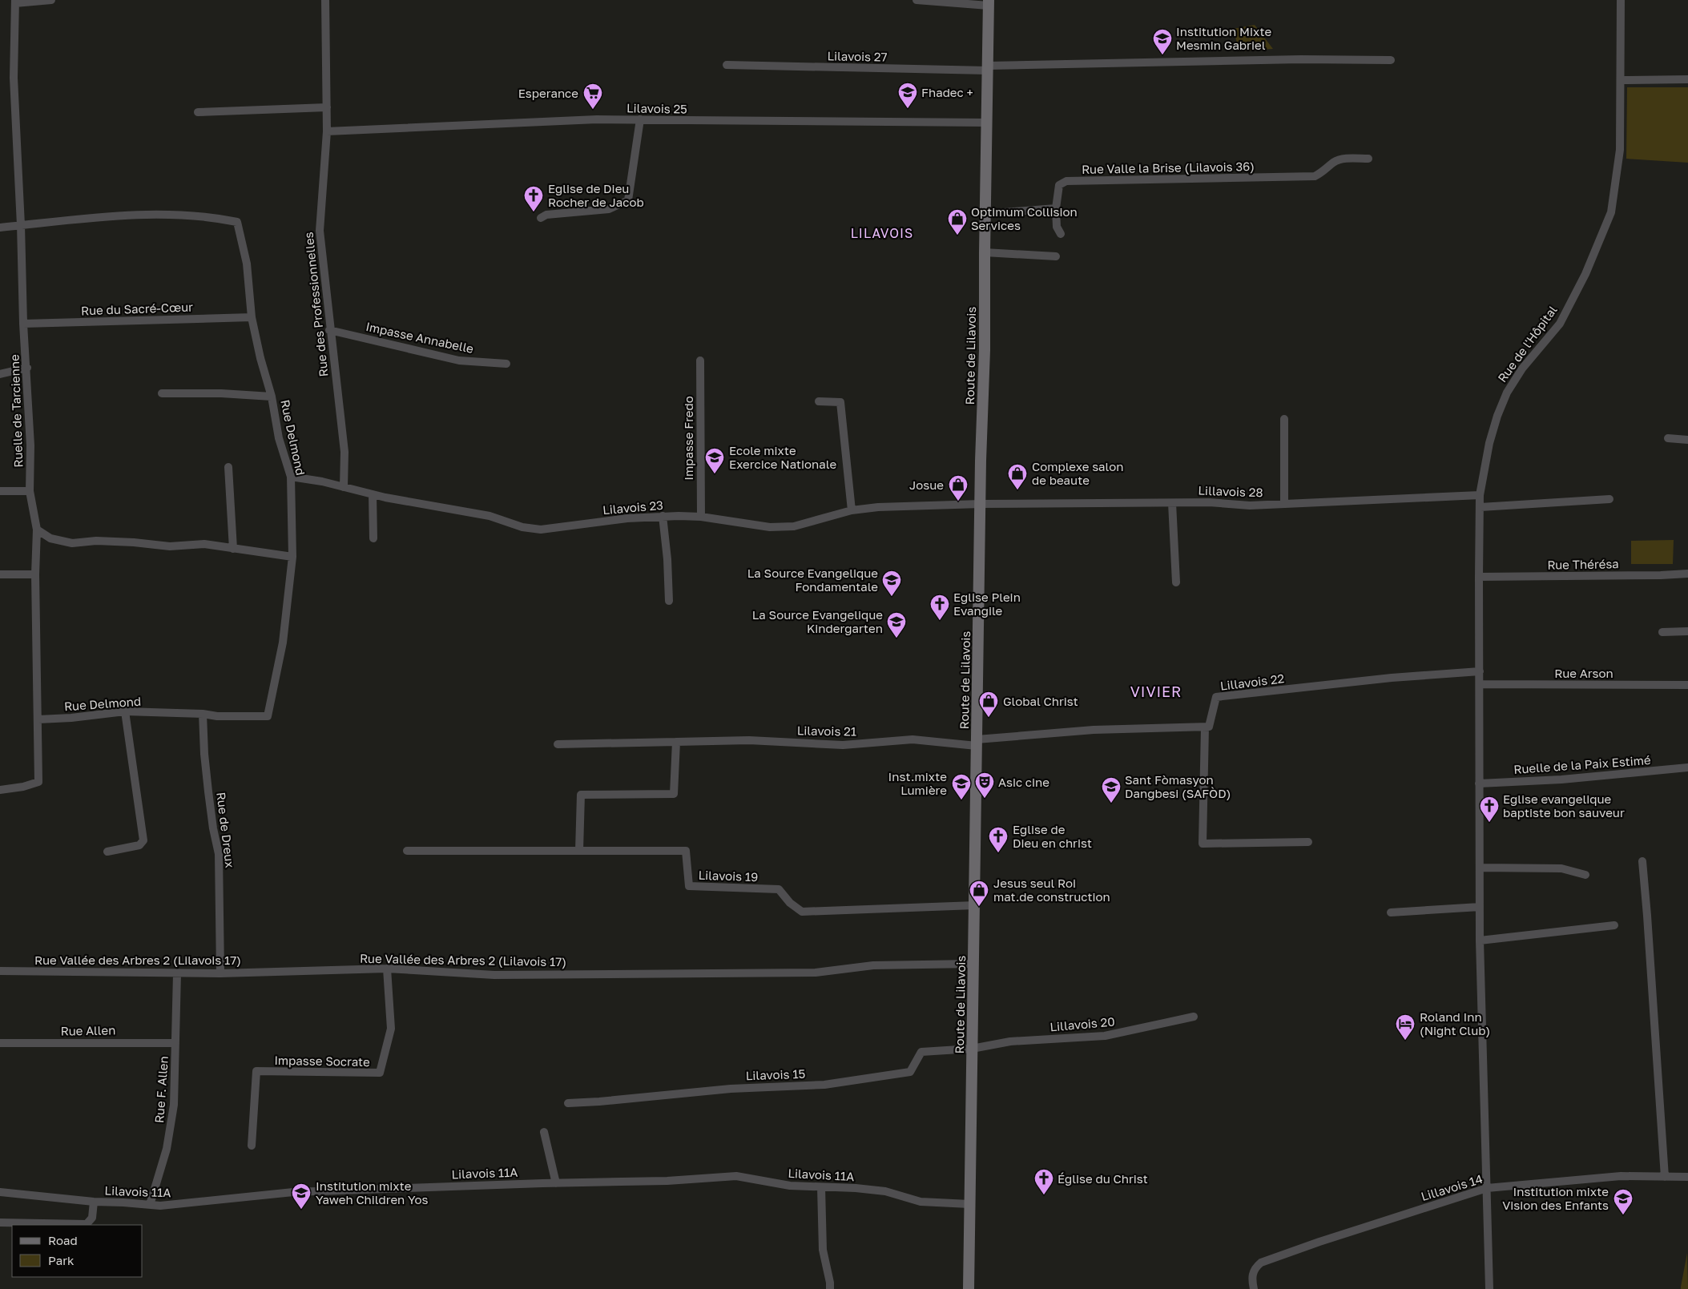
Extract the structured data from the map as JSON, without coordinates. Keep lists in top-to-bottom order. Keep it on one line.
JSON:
{"streets":{"main road":["Route de Lilavois"],"street":["Lilavois 27","Lilavois 25","Rue Valle la Brise (Lilavois 36)","Rue des Professionnelles","Rue du Sacré-Cœur","Impasse Annabelle","Rue de l'Hôpital","Ruelle de Tarcienne","Rue Delmond","Impasse Fredo","Lillavois 28","Lilavois 23","Rue Thérésa","Rue Arson","Lillavois 22","Lilavois 21","Ruelle de la Paix Estimé","Rue de Dreux","Lilavois 19","Rue Vallée des Arbres 2 (Lilavois 17)","Lillavois 20","Rue Allen","Impasse Socrate","Lilavois 15","Rue F. Allen","Lilavois 11A","Lillavois 14"]},"crossings":[["Lilavois 27","Route de Lilavois"],["Lilavois 25","Rue des Professionnelles"],["Lilavois 25","Route de Lilavois"],["Rue des Professionnelles","Impasse Annabelle"],["Rue des Professionnelles","Lilavois 23"],["Rue du Sacré-Cœur","Ruelle de Tarcienne"],["Rue du Sacré-Cœur","Rue Delmond"],["Rue de l'Hôpital","Lillavois 28"],["Rue de l'Hôpital","Rue Thérésa"],["Rue de l'Hôpital","Rue Arson"],["Rue de l'Hôpital","Lillavois 22"],["Rue de l'Hôpital","Ruelle de la Paix Estimé"],["Rue de l'Hôpital","Lillavois 14"],["Route de Lilavois","Lillavois 28"],["Route de Lilavois","Lilavois 23"],["Route de Lilavois","Lilavois 21"],["Route de Lilavois","Lilavois 19"],["Route de Lilavois","Rue Vallée des Arbres 2 (Lilavois 17)"],["Route de Lilavois","Lillavois 20"],["Route de Lilavois","Lilavois 15"],["Route de Lilavois","Lilavois 11A"],["Ruelle de Tarcienne","Rue Delmond"],["Rue Delmond","Lilavois 23"],["Rue Delmond","Rue de Dreux"],["Impasse Fredo","Lilavois 23"],["Lillavois 28","Lilavois 23"],["Rue de Dreux","Rue Vallée des Arbres 2 (Lilavois 17)"],["Rue Vallée des Arbres 2 (Lilavois 17)","Impasse Socrate"],["Rue Vallée des Arbres 2 (Lilavois 17)","Rue F. Allen"],["Lillavois 20","Lilavois 15"],["Rue Allen","Rue F. Allen"],["Rue F. Allen","Lilavois 11A"]],"districts":["LILAVOIS","VIVIER"],"places":{"school or university":["Institution Mixte Mesmin Gabriel","Fhadec +","Ecole mixte Exercice Nationale","La Source Evangelique Fondamentale","La Source Evangelique Kindergarten","Inst.mixte Lumière","Sant Fòmasyon Dangbesi (SAFÒD)","Institution mixte Yaweh Children Yos","Institution mixte Vision des Enfants"],"supermarket":["Esperance"],"church":["Eglise de Dieu Rocher de Jacob","Eglise Plein Evangile","Eglise evangelique baptiste bon sauveur","Eglise de Dieu en christ","Église du Christ"],"shop":["Optimum Collision Services","Complexe salon de beaute","Josue","Global Christ","Jesus seul Roi mat.de construction"],"theatre":["Asic cine"],"hotel":["Roland Inn (Night Club)"]},"legend":["Road","Park"]}
